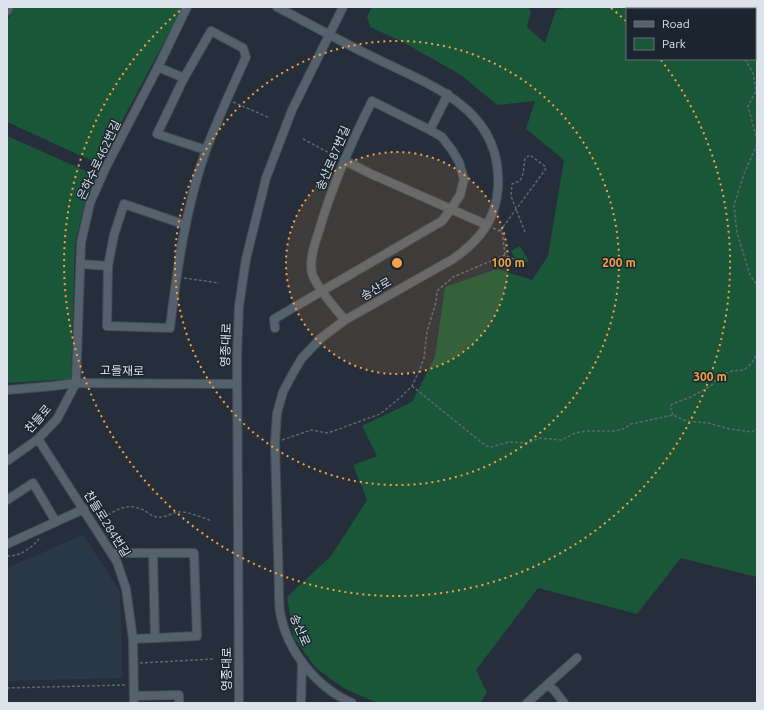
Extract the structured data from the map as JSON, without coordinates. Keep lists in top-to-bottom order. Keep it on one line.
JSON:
{"streets":{"street":["송산로87번길","은하수로462번길","송산로","영종대로","고들재로","찬들로","찬들로284번길"]},"crossings":[["송산로87번길","송산로"],["은하수로462번길","고들재로"],["은하수로462번길","찬들로"],["송산로","영종대로"],["영종대로","고들재로"],["고들재로","찬들로"],["찬들로","찬들로284번길"]],"legend":["Road","Park"],"rings":["100 m","200 m","300 m"]}
